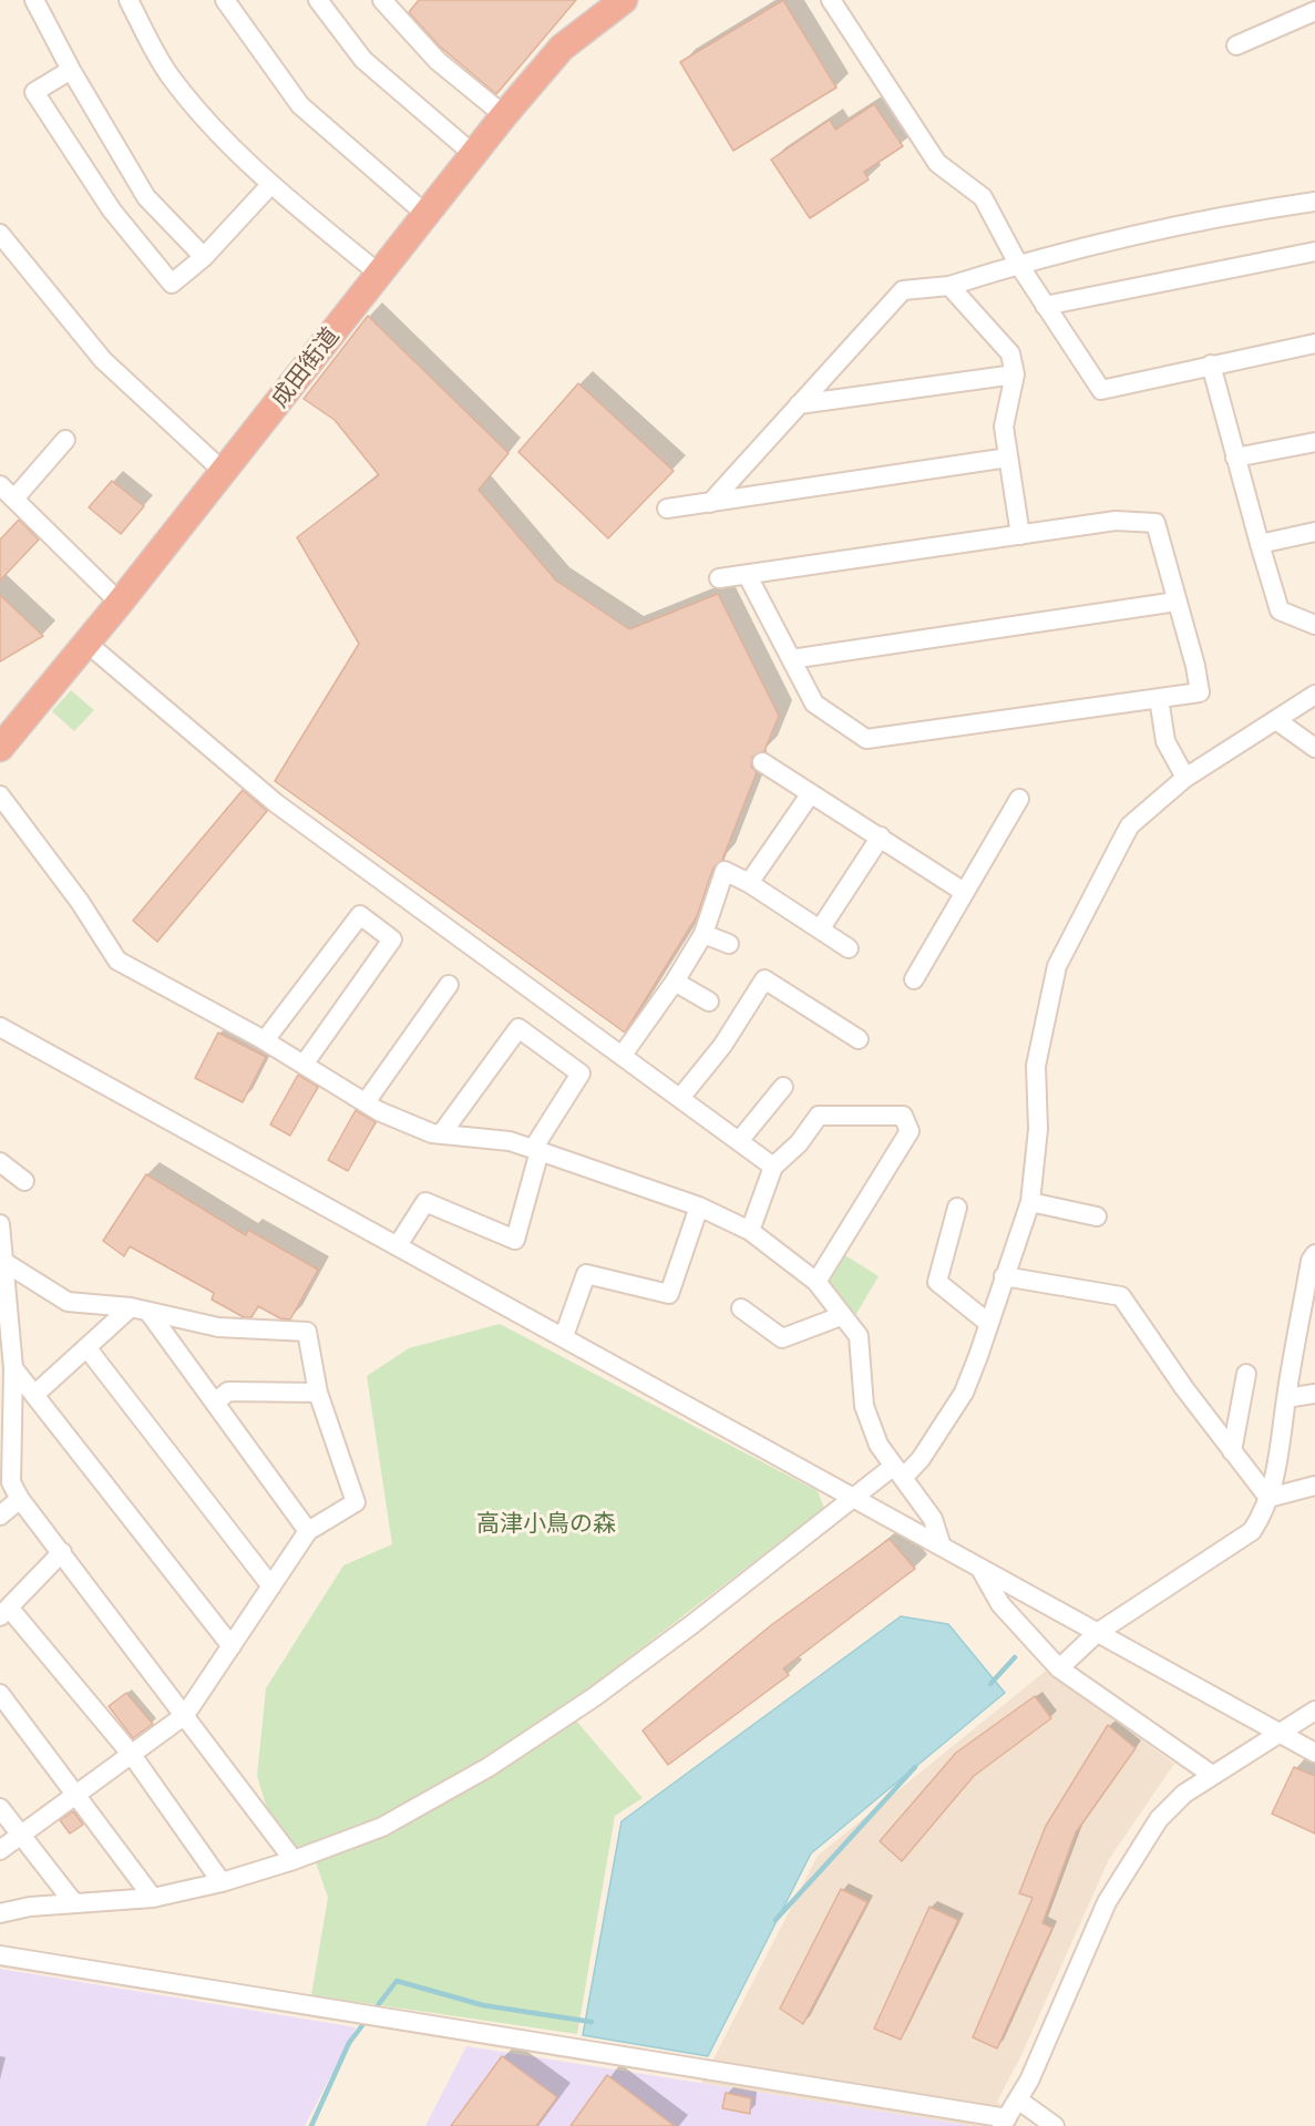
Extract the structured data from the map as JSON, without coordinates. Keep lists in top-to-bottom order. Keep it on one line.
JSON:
{"streets":{"highway":["成田街道"]},"parks":["高津小鳥の森"]}
